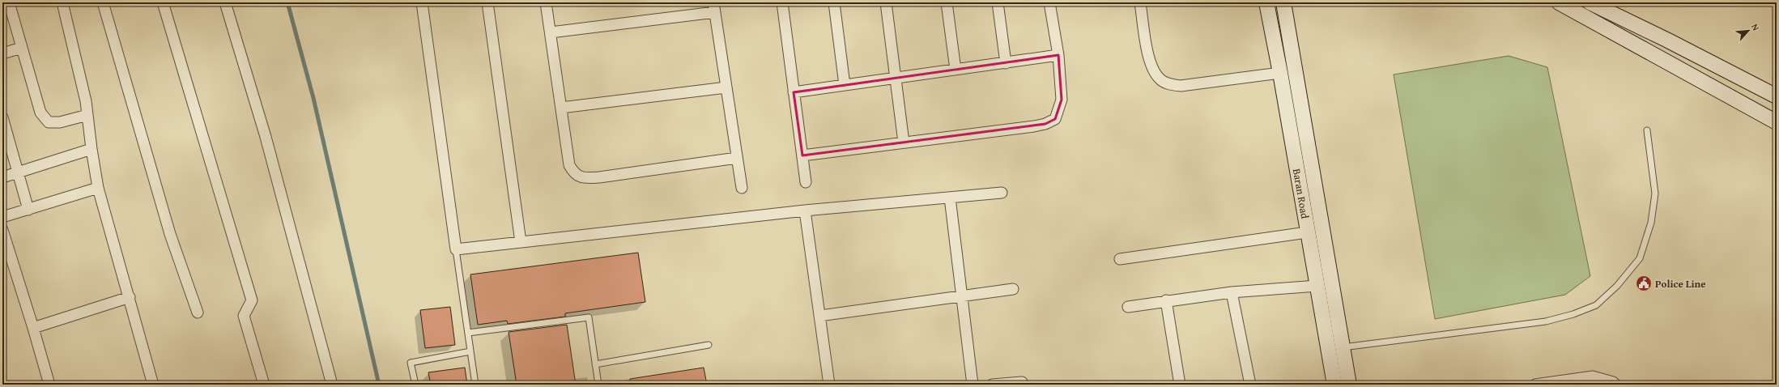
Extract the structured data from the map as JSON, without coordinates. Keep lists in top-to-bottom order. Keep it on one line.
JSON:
{"streets":{"main road":["Baran Road"]},"places":{"public building":["Police Line"]},"north":"top right"}
